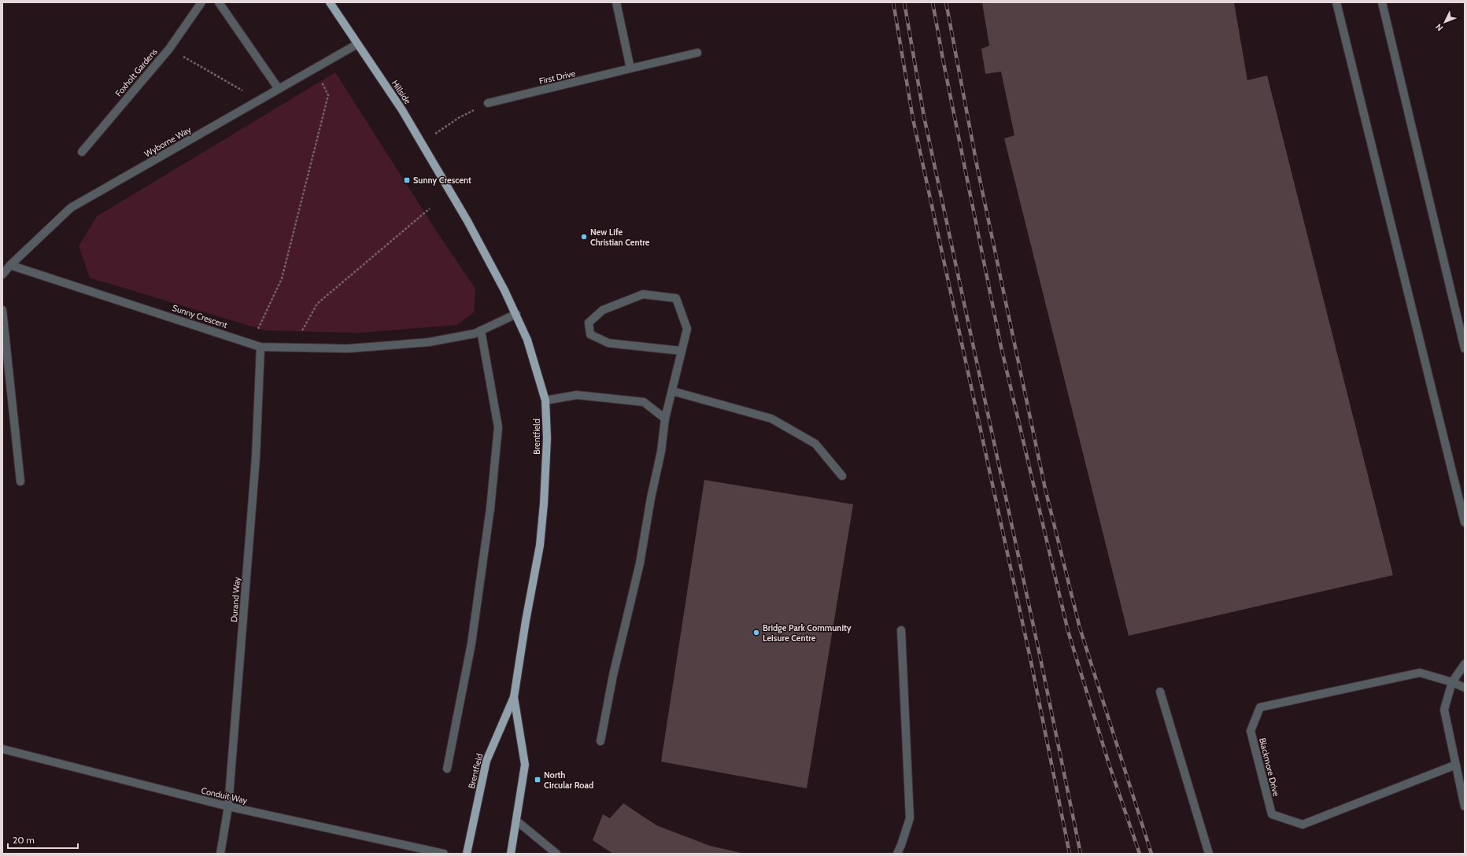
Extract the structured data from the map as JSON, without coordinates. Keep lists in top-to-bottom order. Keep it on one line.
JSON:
{"streets":{"main road":["Hillside","Brentfield"],"street":["Foxholt Gardens","First Drive","Wyborne Way","Sunny Crescent","Durand Way","Blackmore Drive","Conduit Way"]},"crossings":[["Hillside","Wyborne Way"],["Hillside","Brentfield"],["Wyborne Way","Sunny Crescent"],["Sunny Crescent","Brentfield"],["Sunny Crescent","Durand Way"],["Durand Way","Conduit Way"]],"places":{"transit":["Sunny Crescent","North Circular Road"],"other":["New Life Christian Centre","Bridge Park Community Leisure Centre"]},"scale_bar":"20 m","north":"bottom left"}
